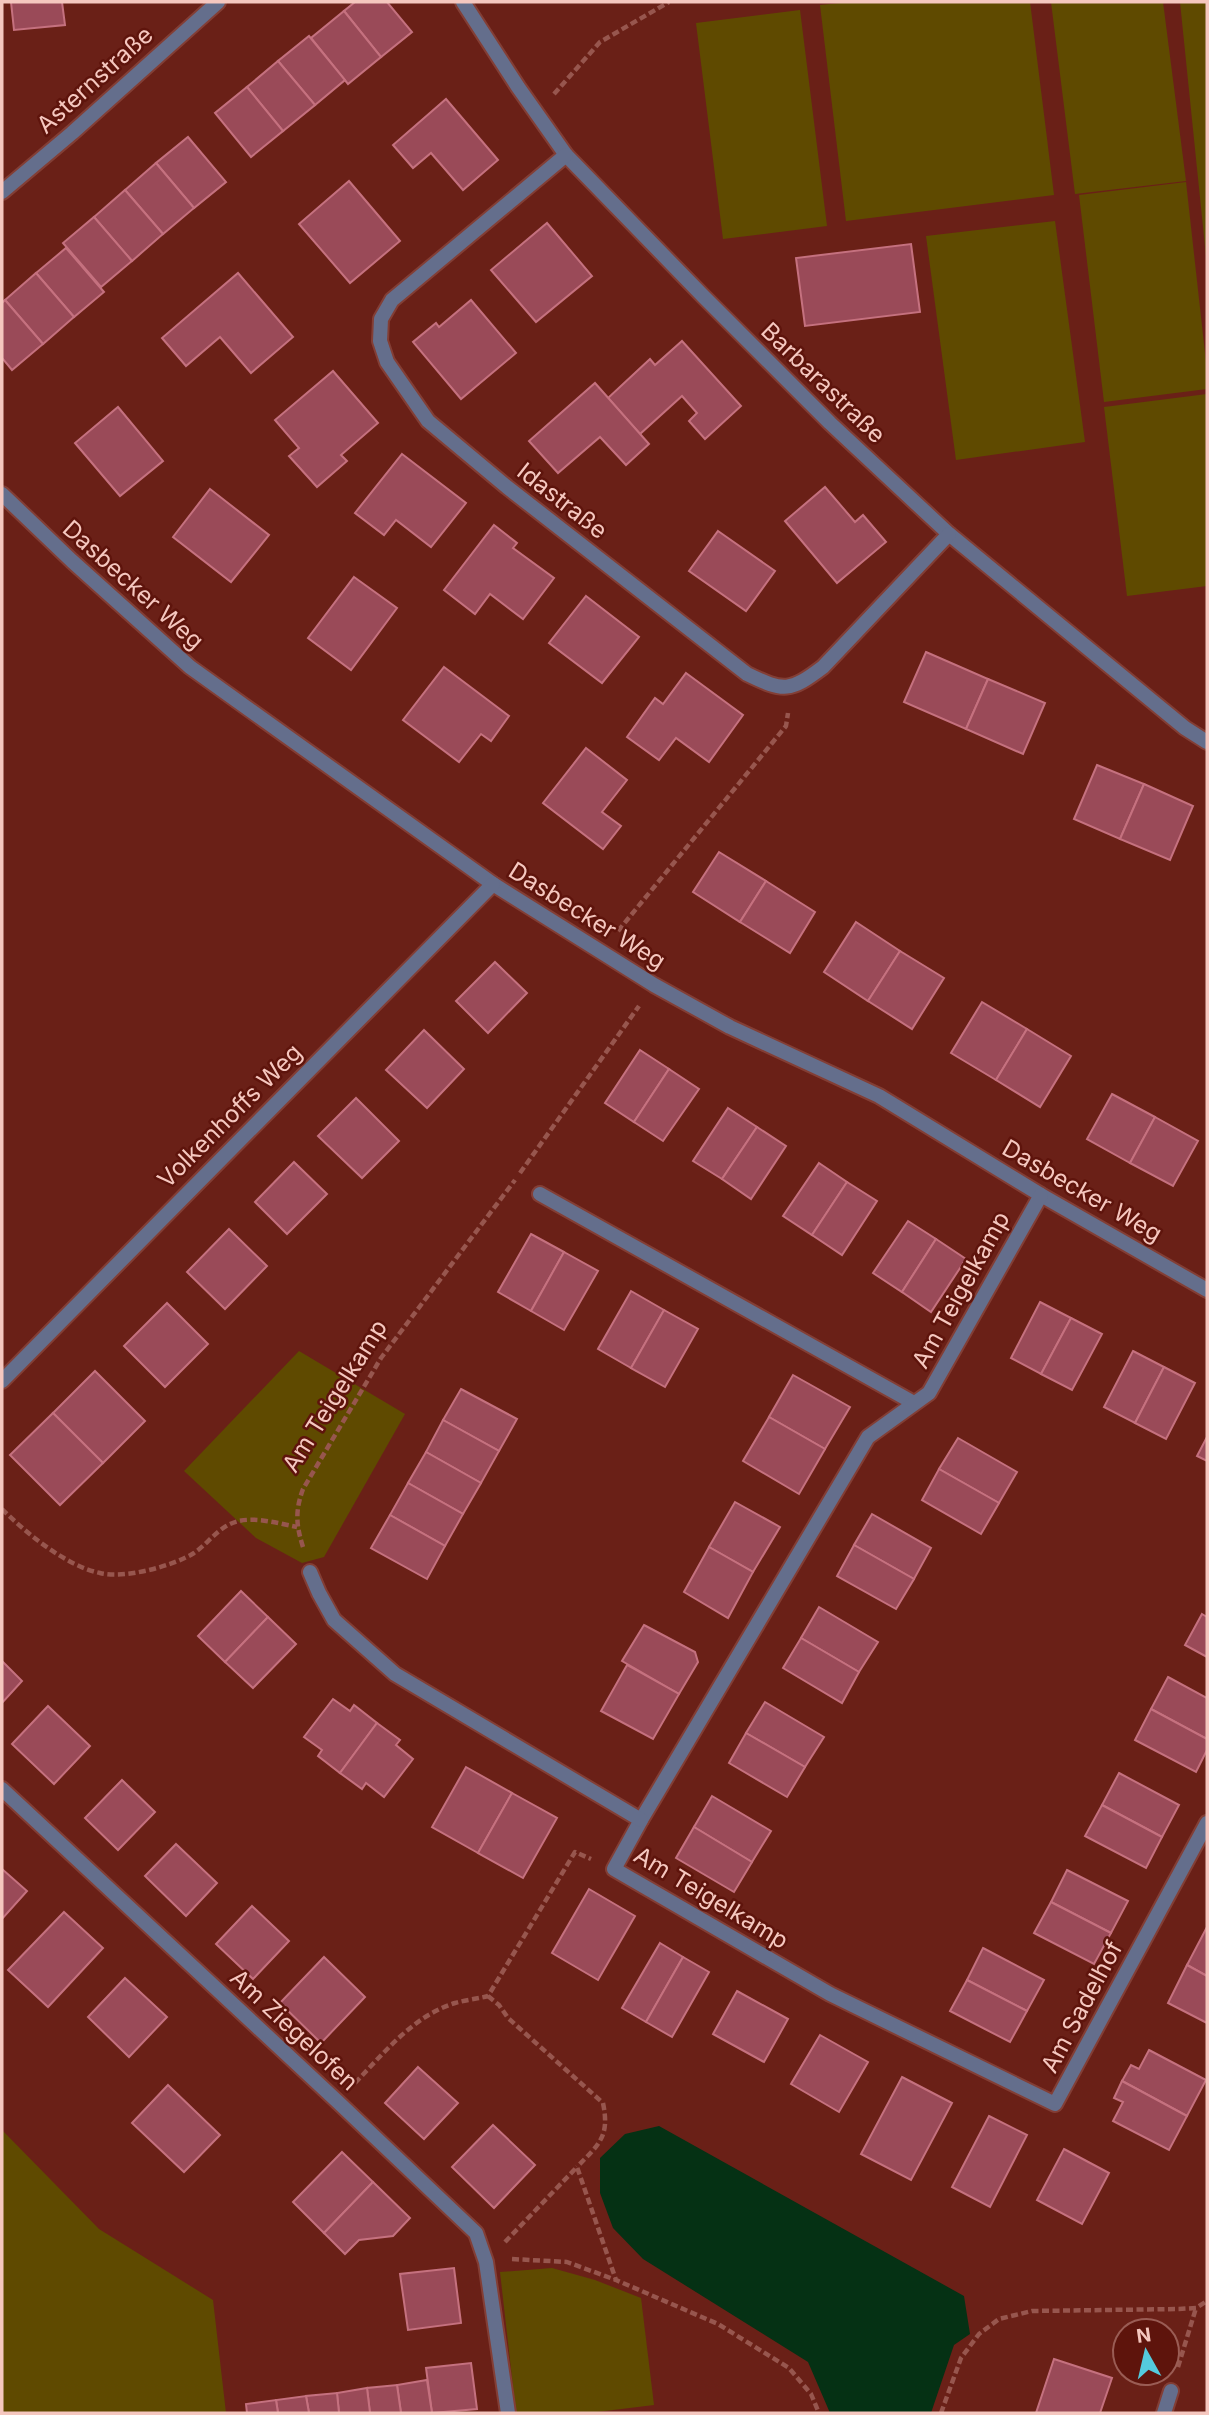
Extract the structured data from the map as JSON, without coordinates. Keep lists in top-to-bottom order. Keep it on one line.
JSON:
{"streets":{"street":["Asternstraße","Barbarastraße","Idastraße","Dasbecker Weg","Volkenhoffs Weg","Am Teigelkamp","Am Sadelhof","Am Ziegelofen"]},"crossings":[["Barbarastraße","Idastraße"],["Dasbecker Weg","Volkenhoffs Weg"],["Dasbecker Weg","Am Teigelkamp"],["Am Teigelkamp","Am Sadelhof"]],"north":"top"}
